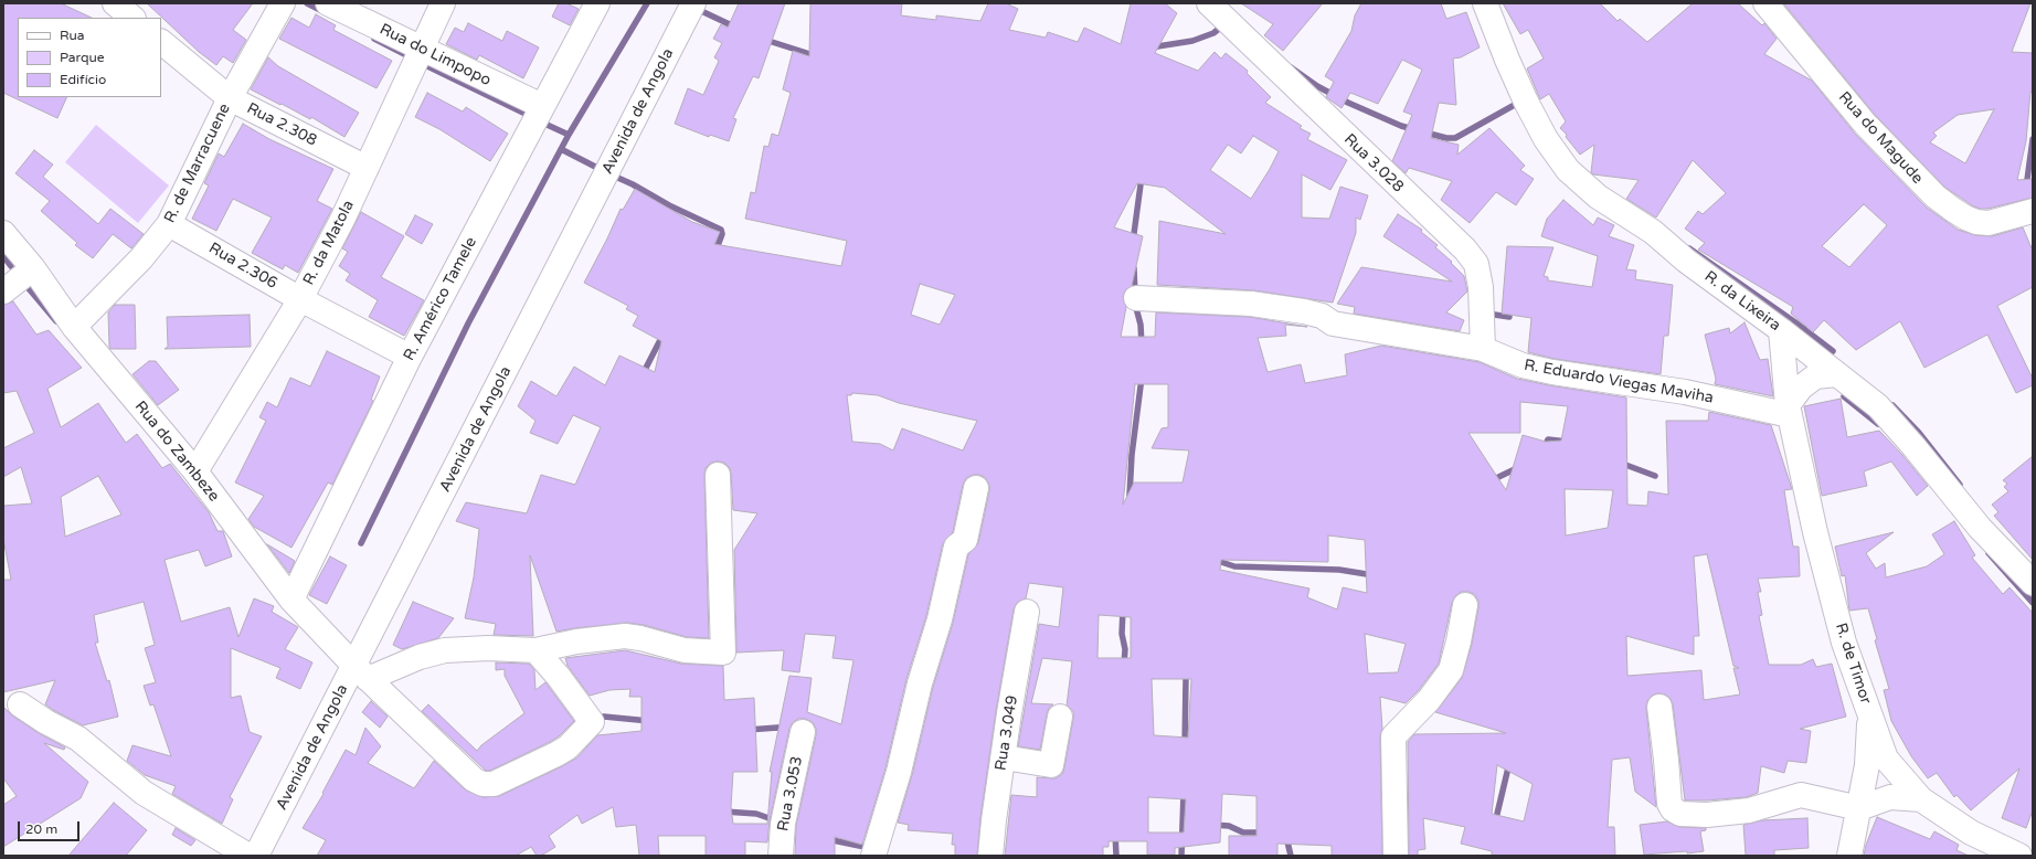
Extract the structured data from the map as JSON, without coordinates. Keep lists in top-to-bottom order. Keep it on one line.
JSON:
{"streets":{"street":["Rua do Limpopo","Avenida de Angola","Rua 2.308","Rua do Magude","R. de Marracuene","Rua 3.028","R. da Matola","Rua 2.306","R. Américo Tamele","R. da Lixeira","R. Eduardo Viegas Maviha","Rua do Zambeze","R. de Timor","Rua 3.049","Rua 3.053"]},"crossings":[["Rua do Limpopo","R. da Matola"],["Rua do Limpopo","R. Américo Tamele"],["Avenida de Angola","Rua do Zambeze"],["Rua 2.308","R. de Marracuene"],["Rua 2.308","R. da Matola"],["R. de Marracuene","Rua 2.306"],["R. de Marracuene","Rua do Zambeze"],["Rua 3.028","R. Eduardo Viegas Maviha"],["R. da Matola","Rua 2.306"],["R. da Matola","Rua do Zambeze"],["Rua 2.306","R. Américo Tamele"],["R. Américo Tamele","Rua do Zambeze"],["R. da Lixeira","R. de Timor"],["R. Eduardo Viegas Maviha","R. de Timor"]],"legend":["Rua","Parque","Edifício"],"scale_bar":"20 m"}
